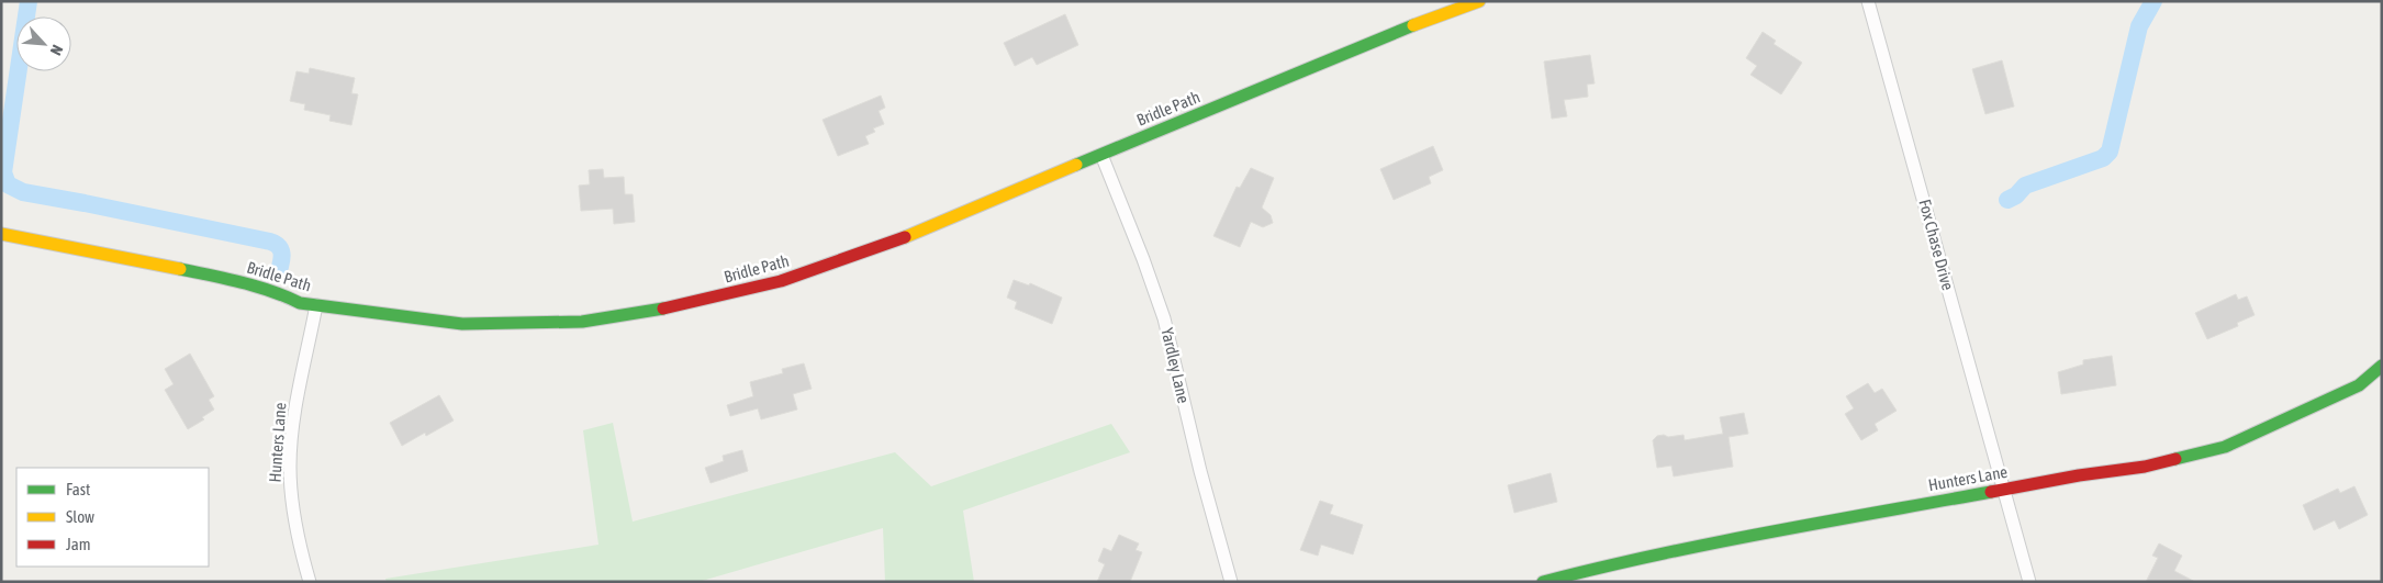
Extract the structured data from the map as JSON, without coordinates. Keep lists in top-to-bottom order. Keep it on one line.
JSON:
{"streets":{"street":["Bridle Path","Fox Chase Drive","Yardley Lane","Hunters Lane"]},"crossings":[["Bridle Path","Yardley Lane"],["Bridle Path","Hunters Lane"],["Fox Chase Drive","Hunters Lane"]],"legend":["Fast","Slow","Jam"],"north":"bottom right"}
